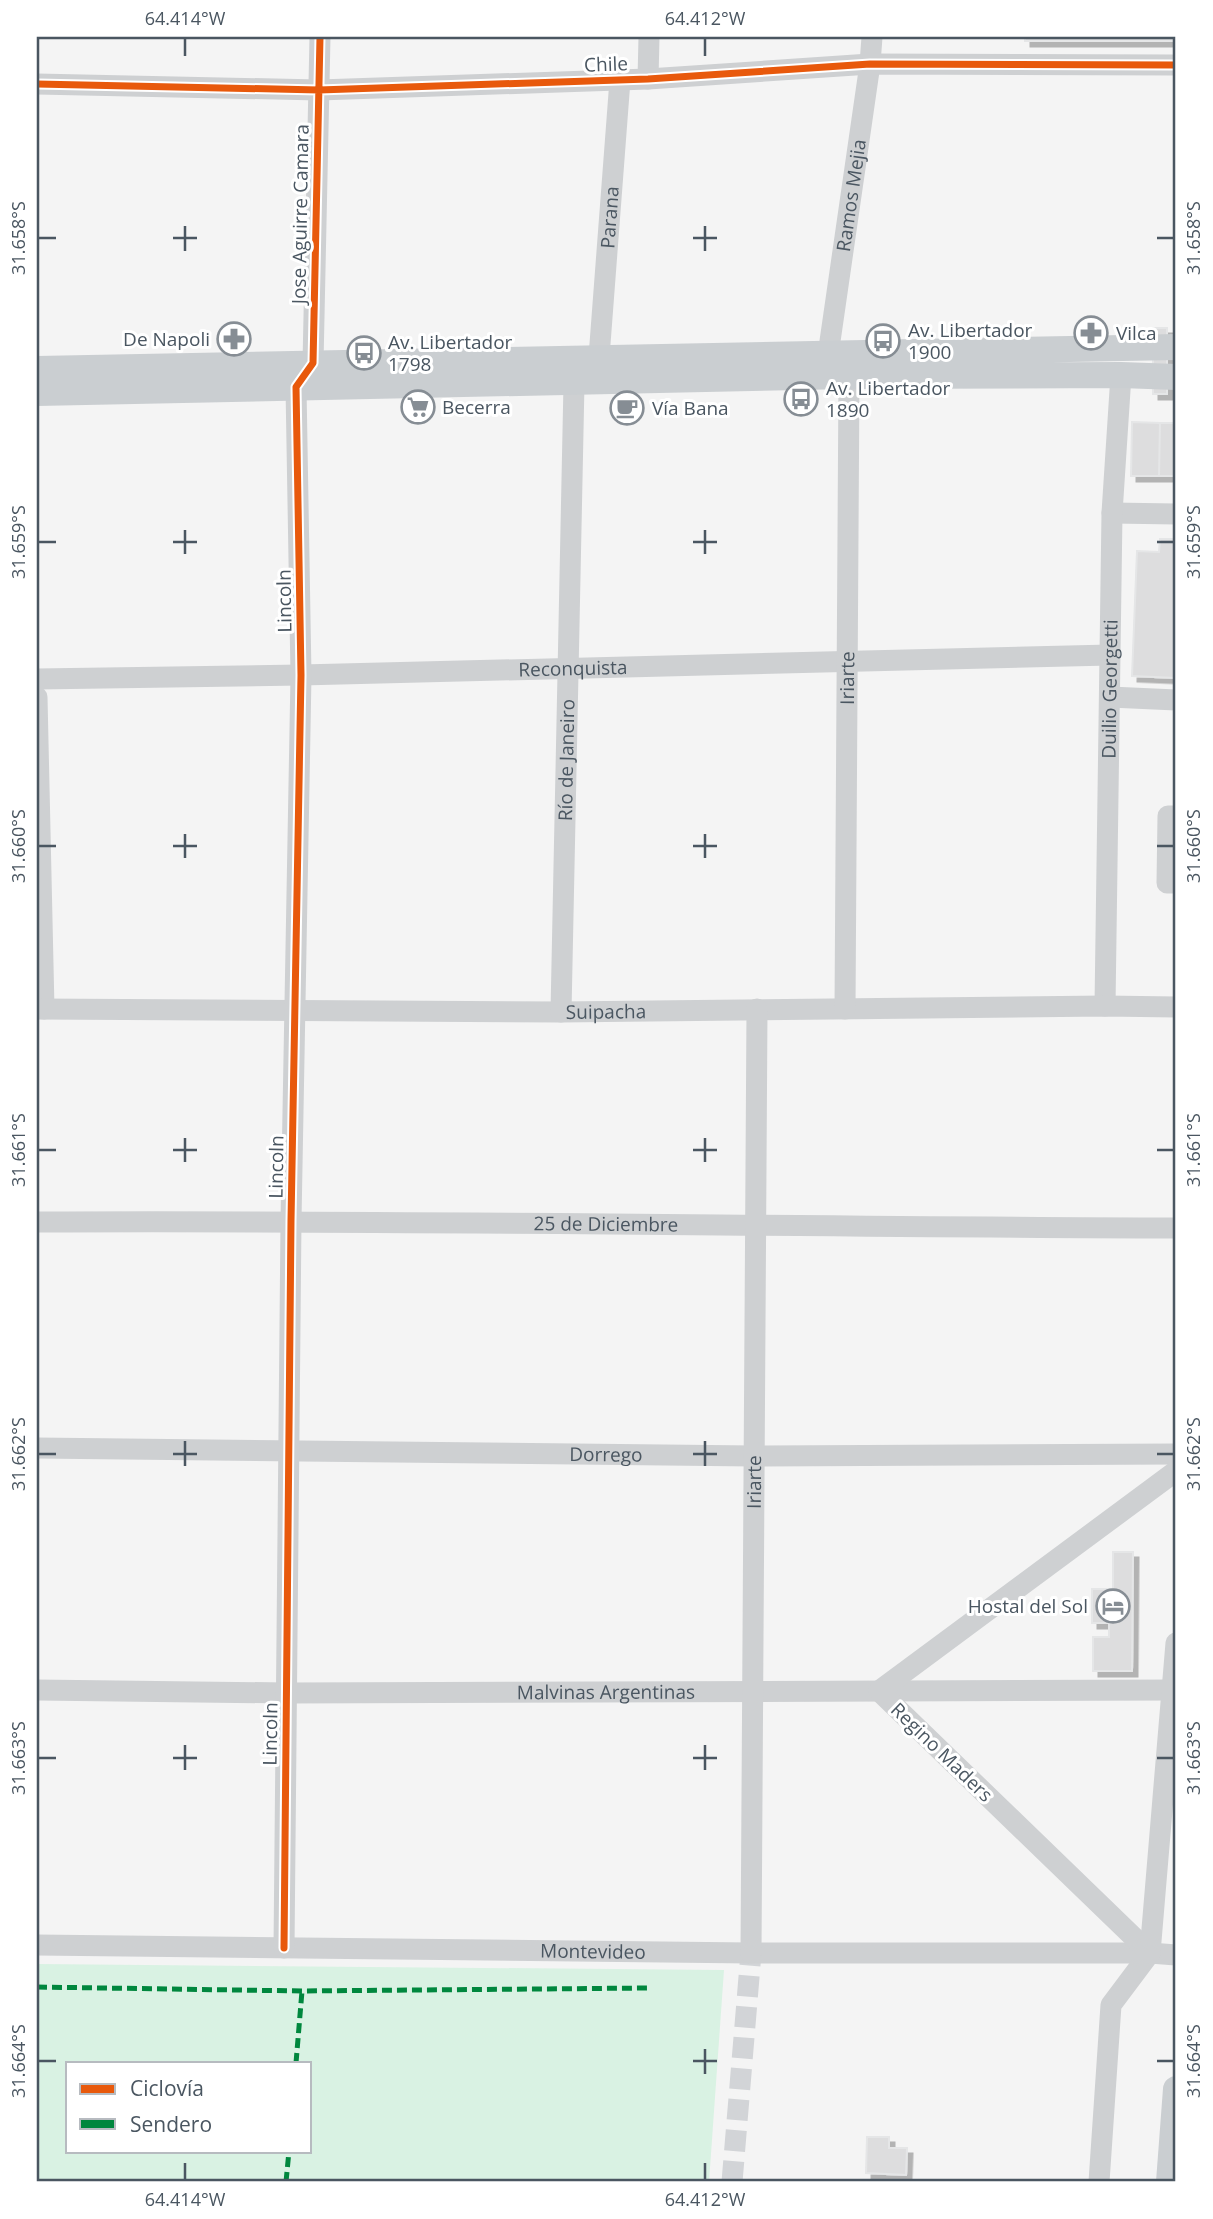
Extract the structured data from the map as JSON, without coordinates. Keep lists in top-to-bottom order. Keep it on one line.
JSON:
{"streets":{"street":["Chile","Ramos Mejia","Jose Aguirre Camara","Parana","Lincoln","Reconquista","Iriarte","Duilio Georgetti","Río de Janeiro","Suipacha","25 de Diciembre","Dorrego","Malvinas Argentinas","Regino Maders","Montevideo"]},"crossings":[["Chile","Ramos Mejia"],["Chile","Jose Aguirre Camara"],["Chile","Parana"],["Lincoln","Reconquista"],["Lincoln","Suipacha"],["Lincoln","25 de Diciembre"],["Lincoln","Dorrego"],["Lincoln","Malvinas Argentinas"],["Lincoln","Montevideo"],["Reconquista","Iriarte"],["Reconquista","Duilio Georgetti"],["Reconquista","Río de Janeiro"],["Iriarte","Suipacha"],["Iriarte","25 de Diciembre"],["Iriarte","Dorrego"],["Iriarte","Malvinas Argentinas"],["Iriarte","Montevideo"],["Duilio Georgetti","Suipacha"],["Río de Janeiro","Suipacha"],["Malvinas Argentinas","Regino Maders"],["Regino Maders","Montevideo"]],"places":{"pharmacy":["Vilca","De Napoli"],"bus stop":["Av. Libertador 1900","Av. Libertador 1798","Av. Libertador 1890"],"supermarket":["Becerra"],"cafe":["Vía Bana"],"hotel":["Hostal del Sol"]},"legend":["Ciclovía","Sendero"],"coordinates":["64.414°W","64.412°W","31.658°S","31.659°S","31.660°S","31.661°S","31.662°S","31.663°S","31.664°S"]}
